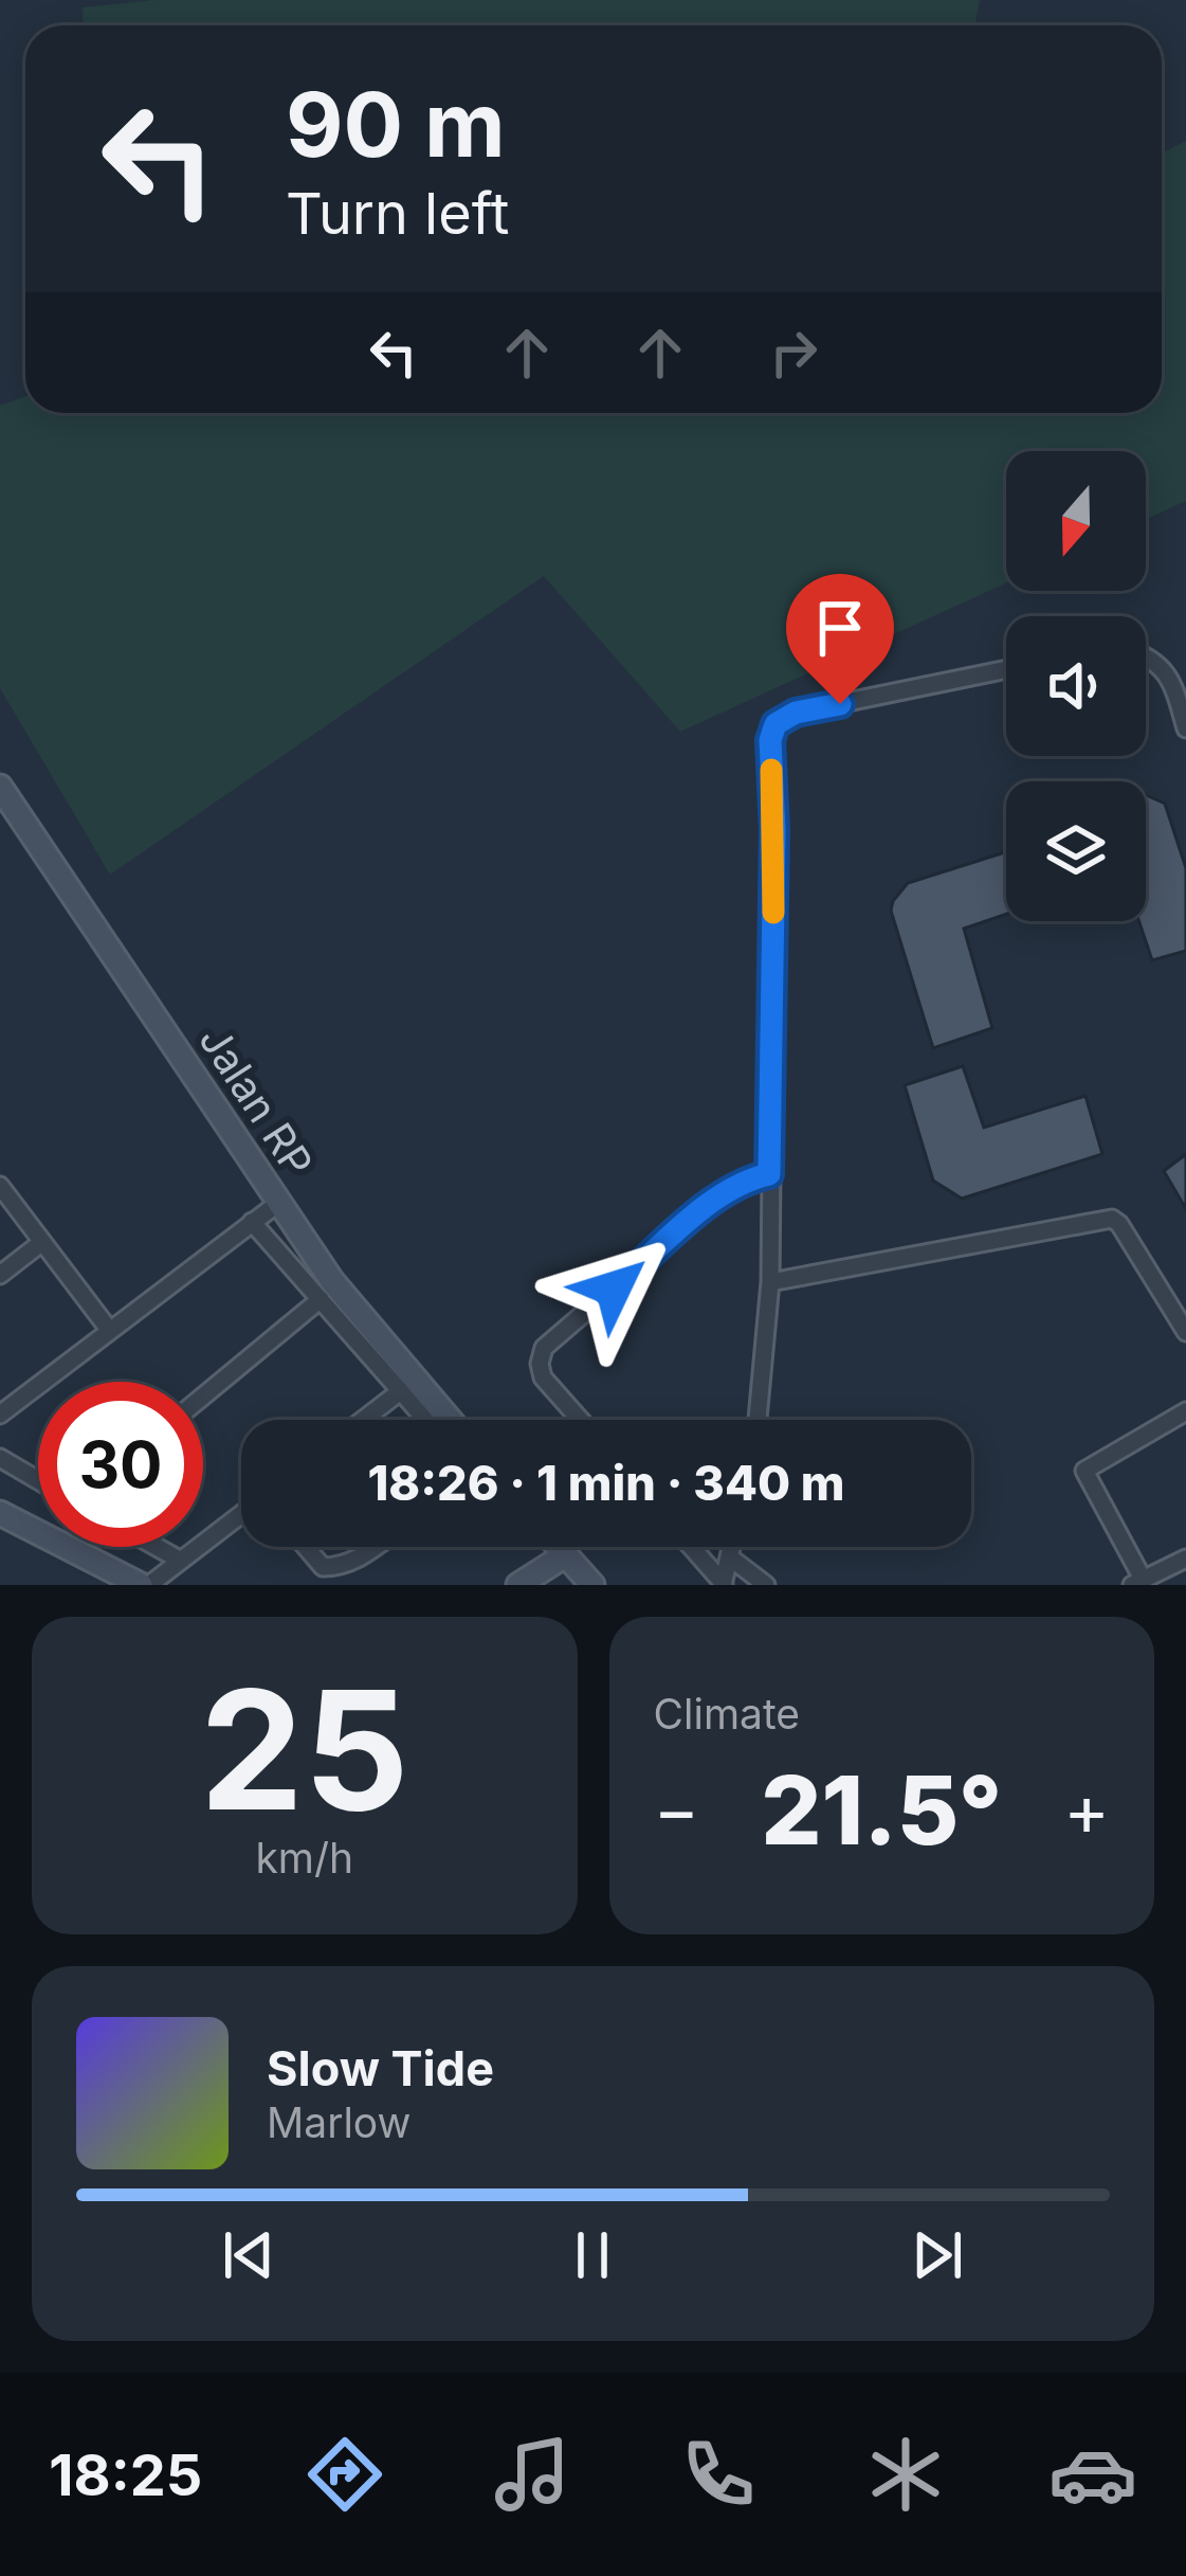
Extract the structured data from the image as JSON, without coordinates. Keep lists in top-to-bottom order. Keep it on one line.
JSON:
{"streets":{"street":["Jalan RP"]},"north":"bottom","page":{"turn":["90 m","Turn left"],"limit":"30","trip":"18:26 · 1 min · 340 m","tile":[["25","km/h"],"Climate"],"heat":["−","21.5°","+"],"song":["Slow Tide","Marlow"],"tabs":"18:25"}}
